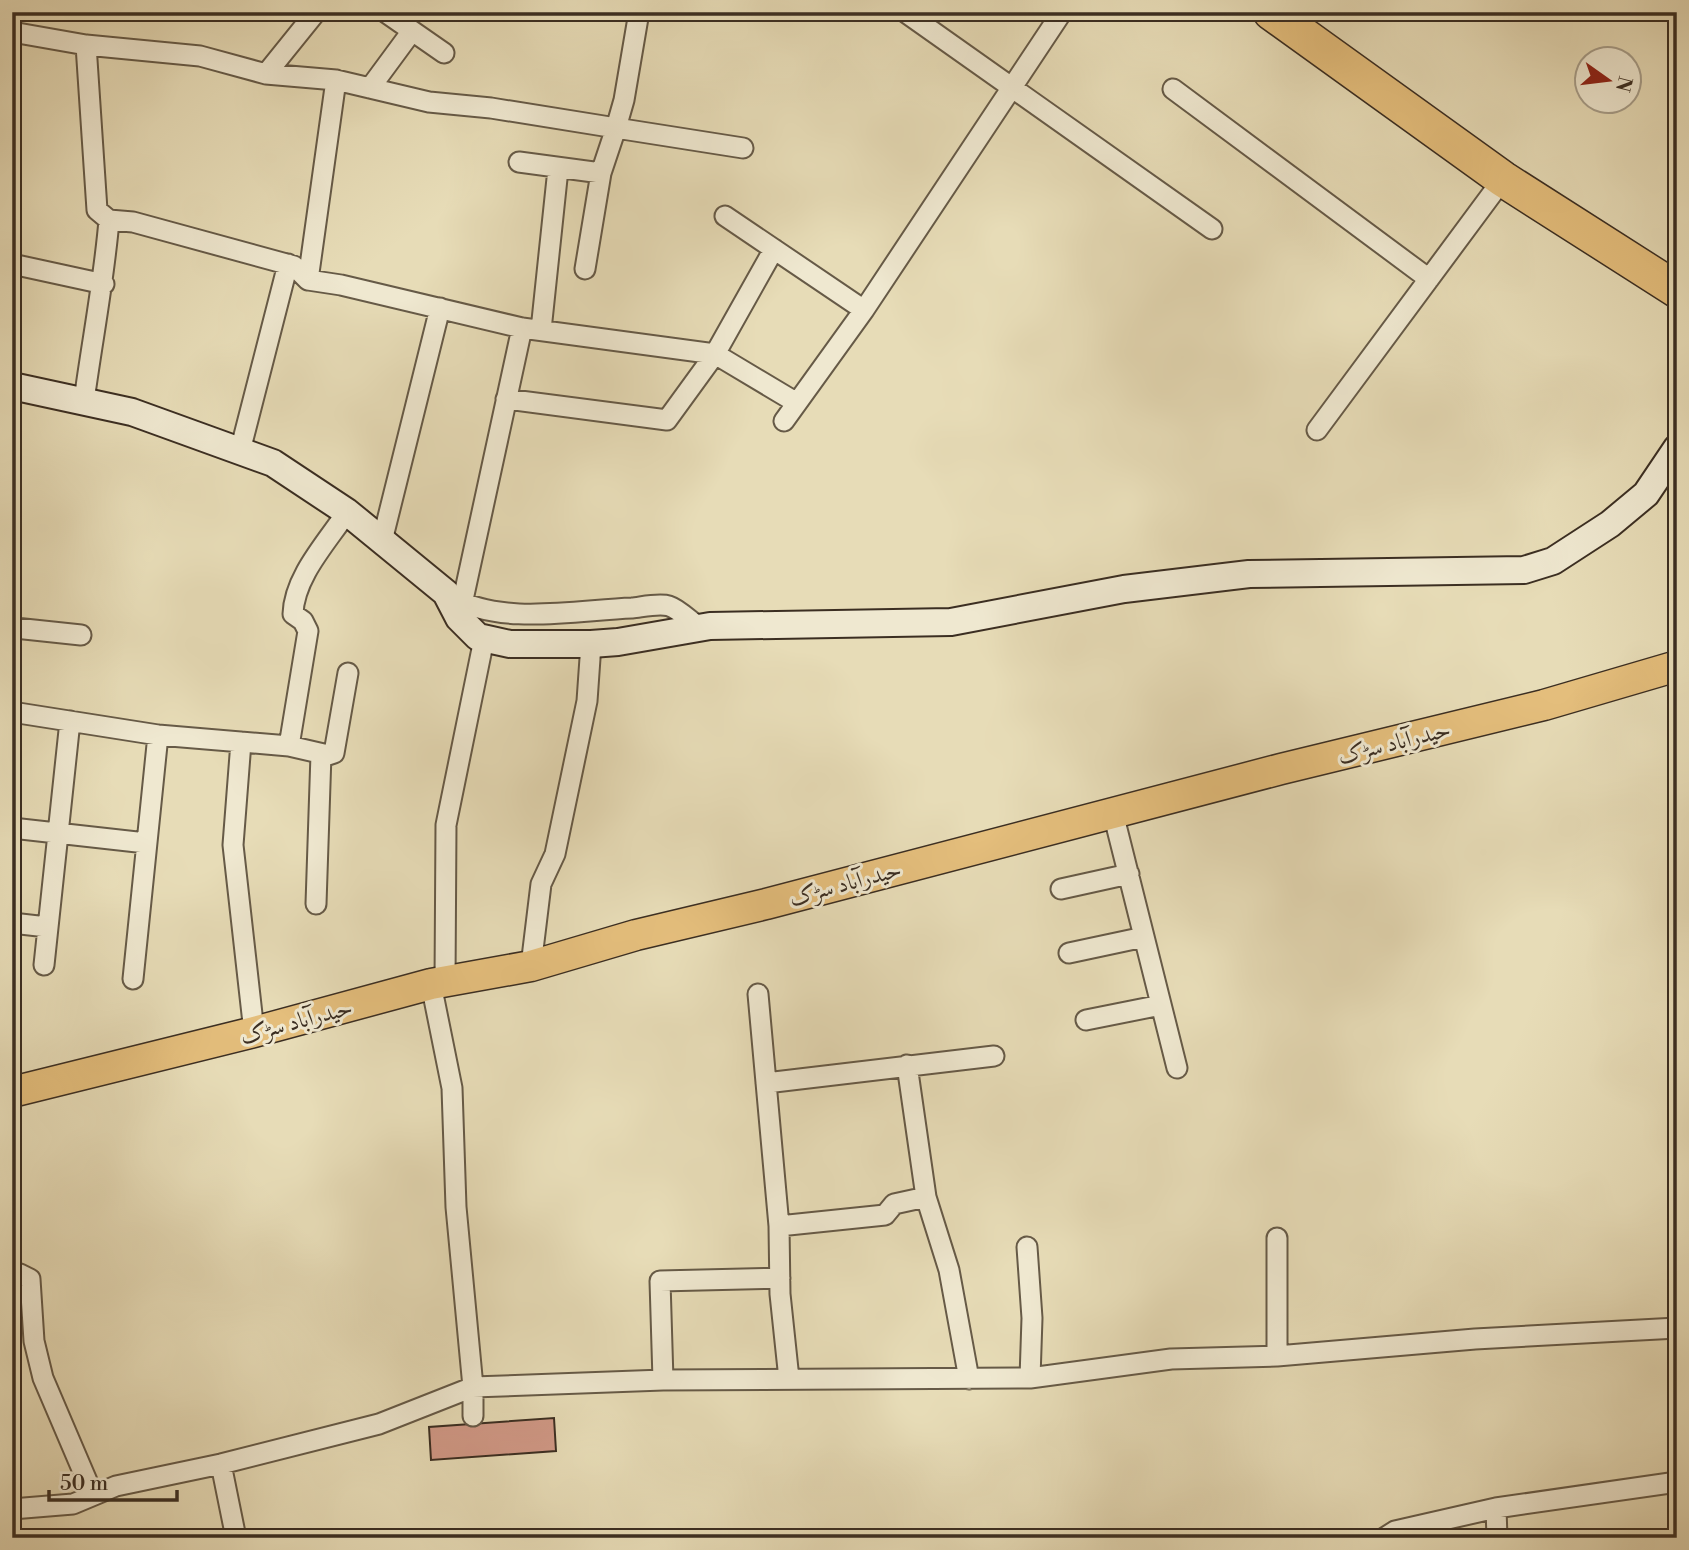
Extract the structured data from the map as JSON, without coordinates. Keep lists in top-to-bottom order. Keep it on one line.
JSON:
{"streets":{"main road":["حیدرآباد سڑک"]},"scale_bar":"50 m","north":"right"}
